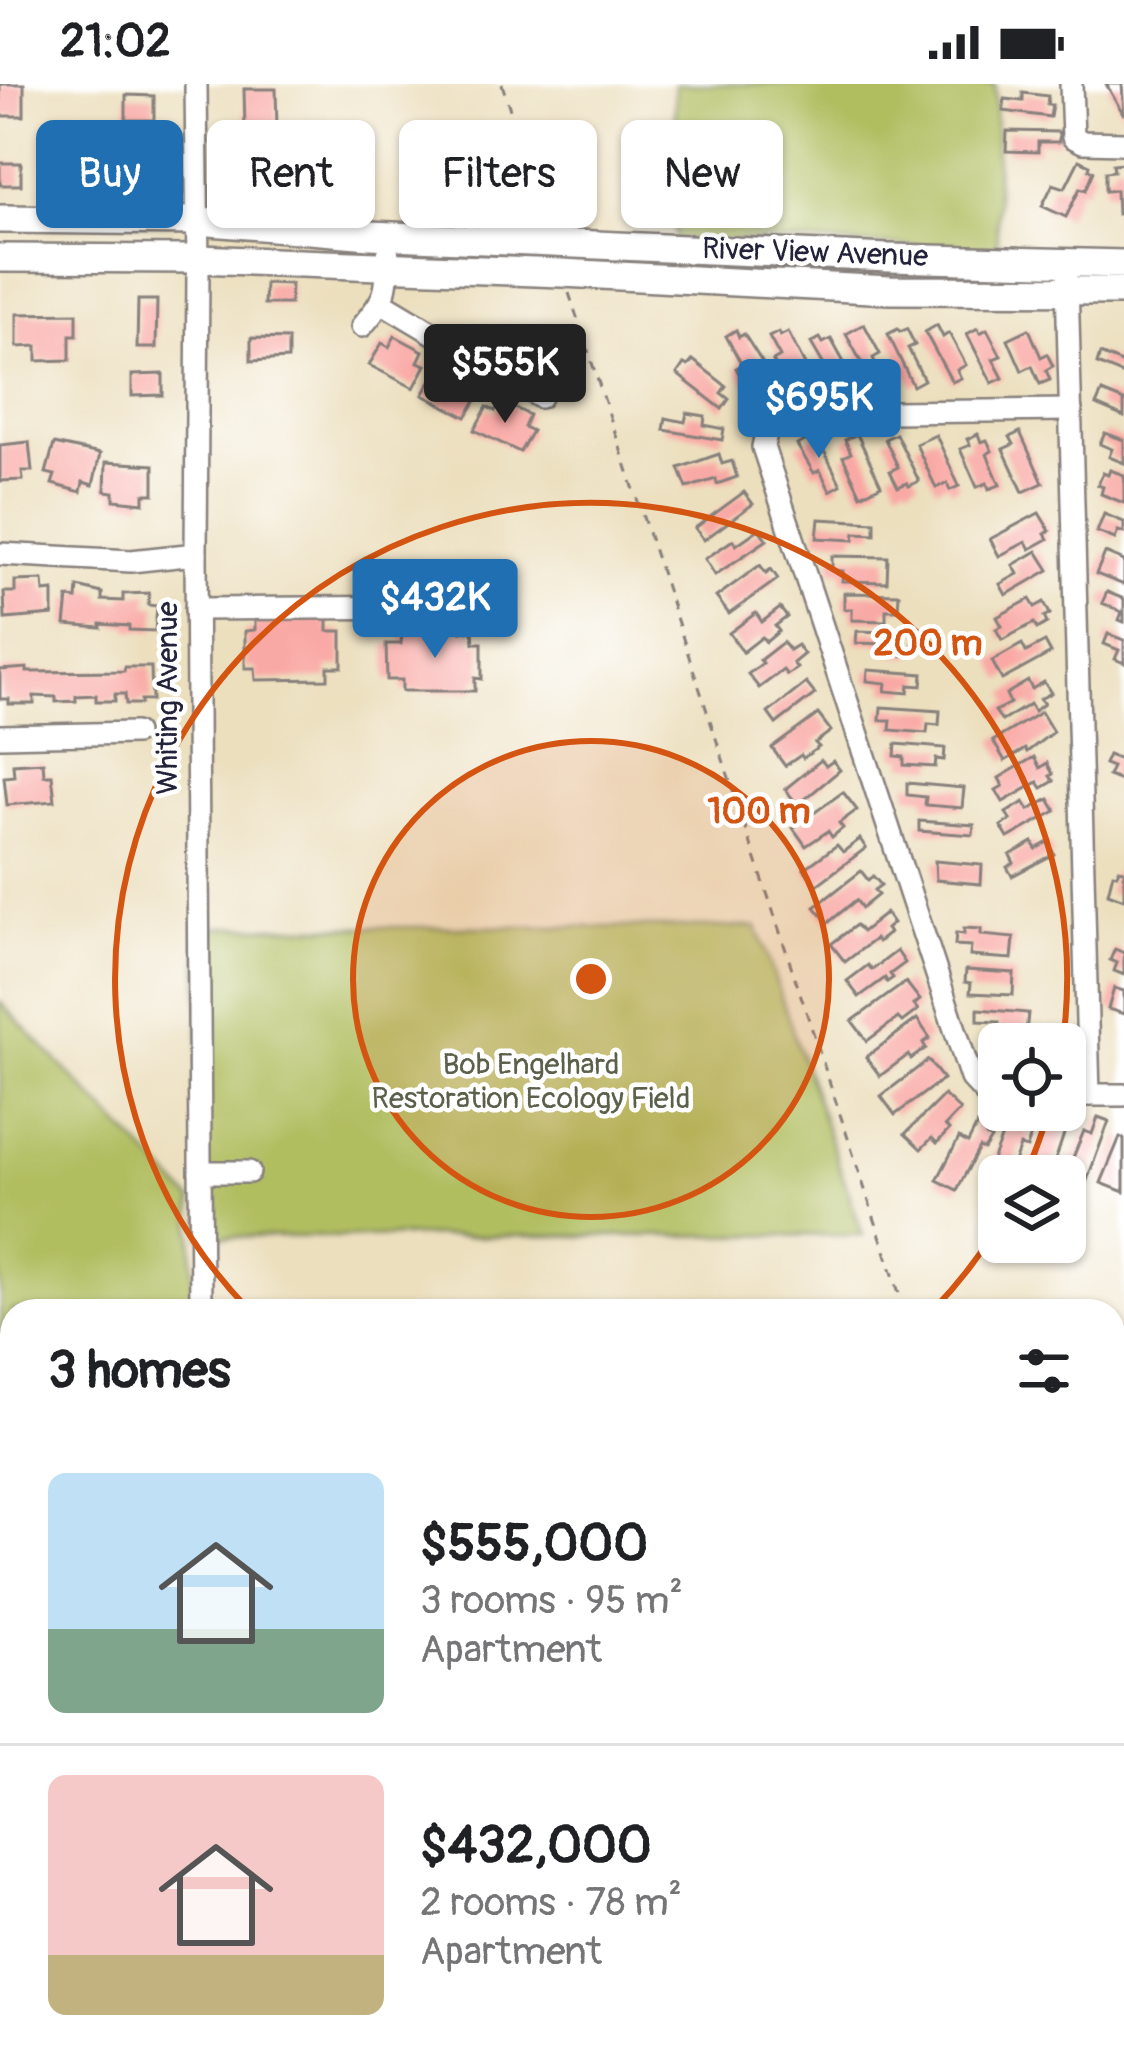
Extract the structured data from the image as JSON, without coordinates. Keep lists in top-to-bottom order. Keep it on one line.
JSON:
{"streets":{"main road":["River View Avenue"],"street":["Whiting Avenue"]},"crossings":[["River View Avenue","Whiting Avenue"]],"parks":["Bob Engelhard Restoration Ecology Field"],"page":{"status":"21:02","chip":["Buy","Rent","Filters","New"],"price":["$555K","$695K","$432K"],"heading":"3 homes","list":[{"name":"$555,000","note":"3 rooms · 95 m² · Apartment"},{"name":"$432,000","note":"2 rooms · 78 m² · Apartment"}]},"rings":["200 m","100 m"]}
